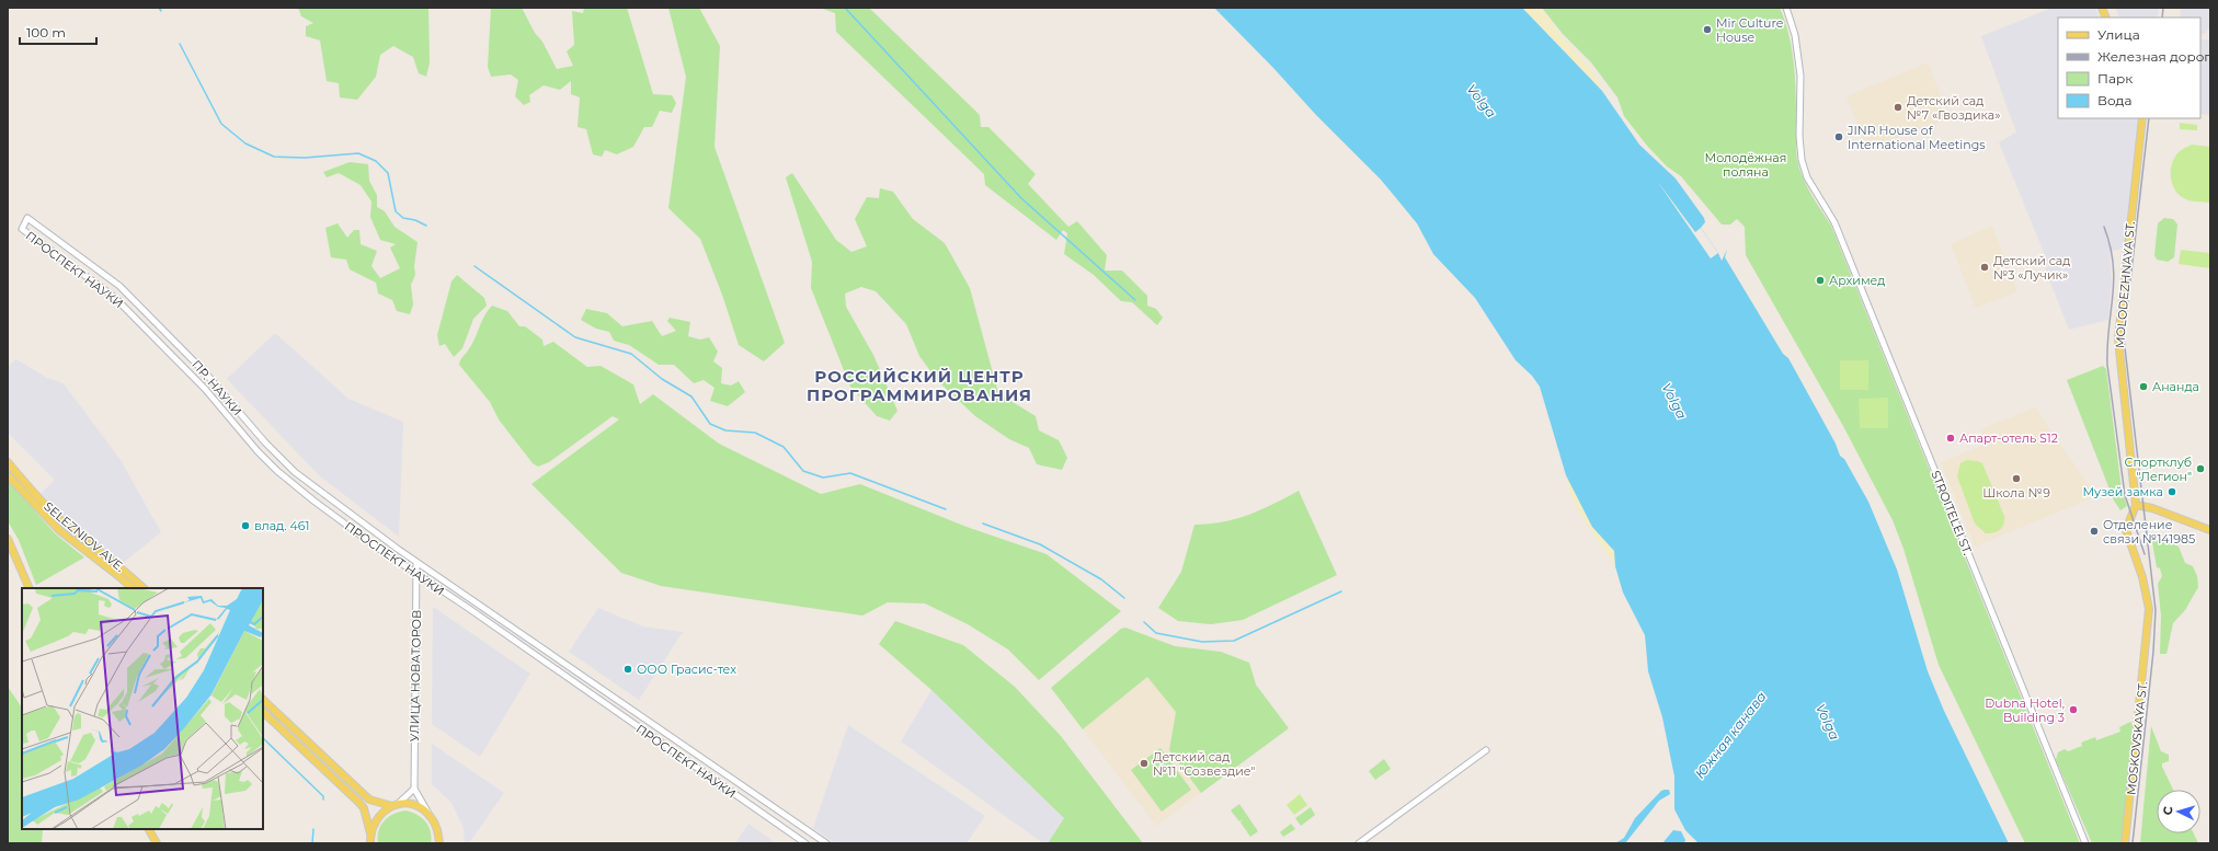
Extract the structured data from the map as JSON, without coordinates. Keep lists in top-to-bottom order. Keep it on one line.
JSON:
{"streets":{"main road":["MOLODEZHNAYA ST.","SELEZNIOV AVE.","MOSKOVSKAYA ST."],"street":["ПРОСПЕКТ НАУКИ","ПР. НАУКИ","STROITELEI ST.","УЛИЦА НОВАТОРОВ"]},"crossings":[["ПРОСПЕКТ НАУКИ","ПР. НАУКИ"],["ПРОСПЕКТ НАУКИ","УЛИЦА НОВАТОРОВ"],["MOLODEZHNAYA ST.","MOSKOVSKAYA ST."],["ПР. НАУКИ","УЛИЦА НОВАТОРОВ"]],"districts":["РОССИЙСКИЙ ЦЕНТР ПРОГРАММИРОВАНИЯ"],"water":["Volga","Южная канава"],"parks":["Молодёжная поляна"],"places":["Mir Culture House","Детский сад №7 «Гвоздика»","JINR House of International Meetings","Детский сад №3 «Лучик»","Архимед","Ананда","Апарт-отель S12","Спортклуб \"Легион\"","Школа №9","Музей замка","влад. 461","Отделение связи №141985","ООО Грасис-тех","Dubna Hotel, Building 3","Детский сад №11 \"Созвездие\""],"legend":["Улица","Железная дорога","Парк","Вода"],"scale_bar":"100 m","north":"left"}
